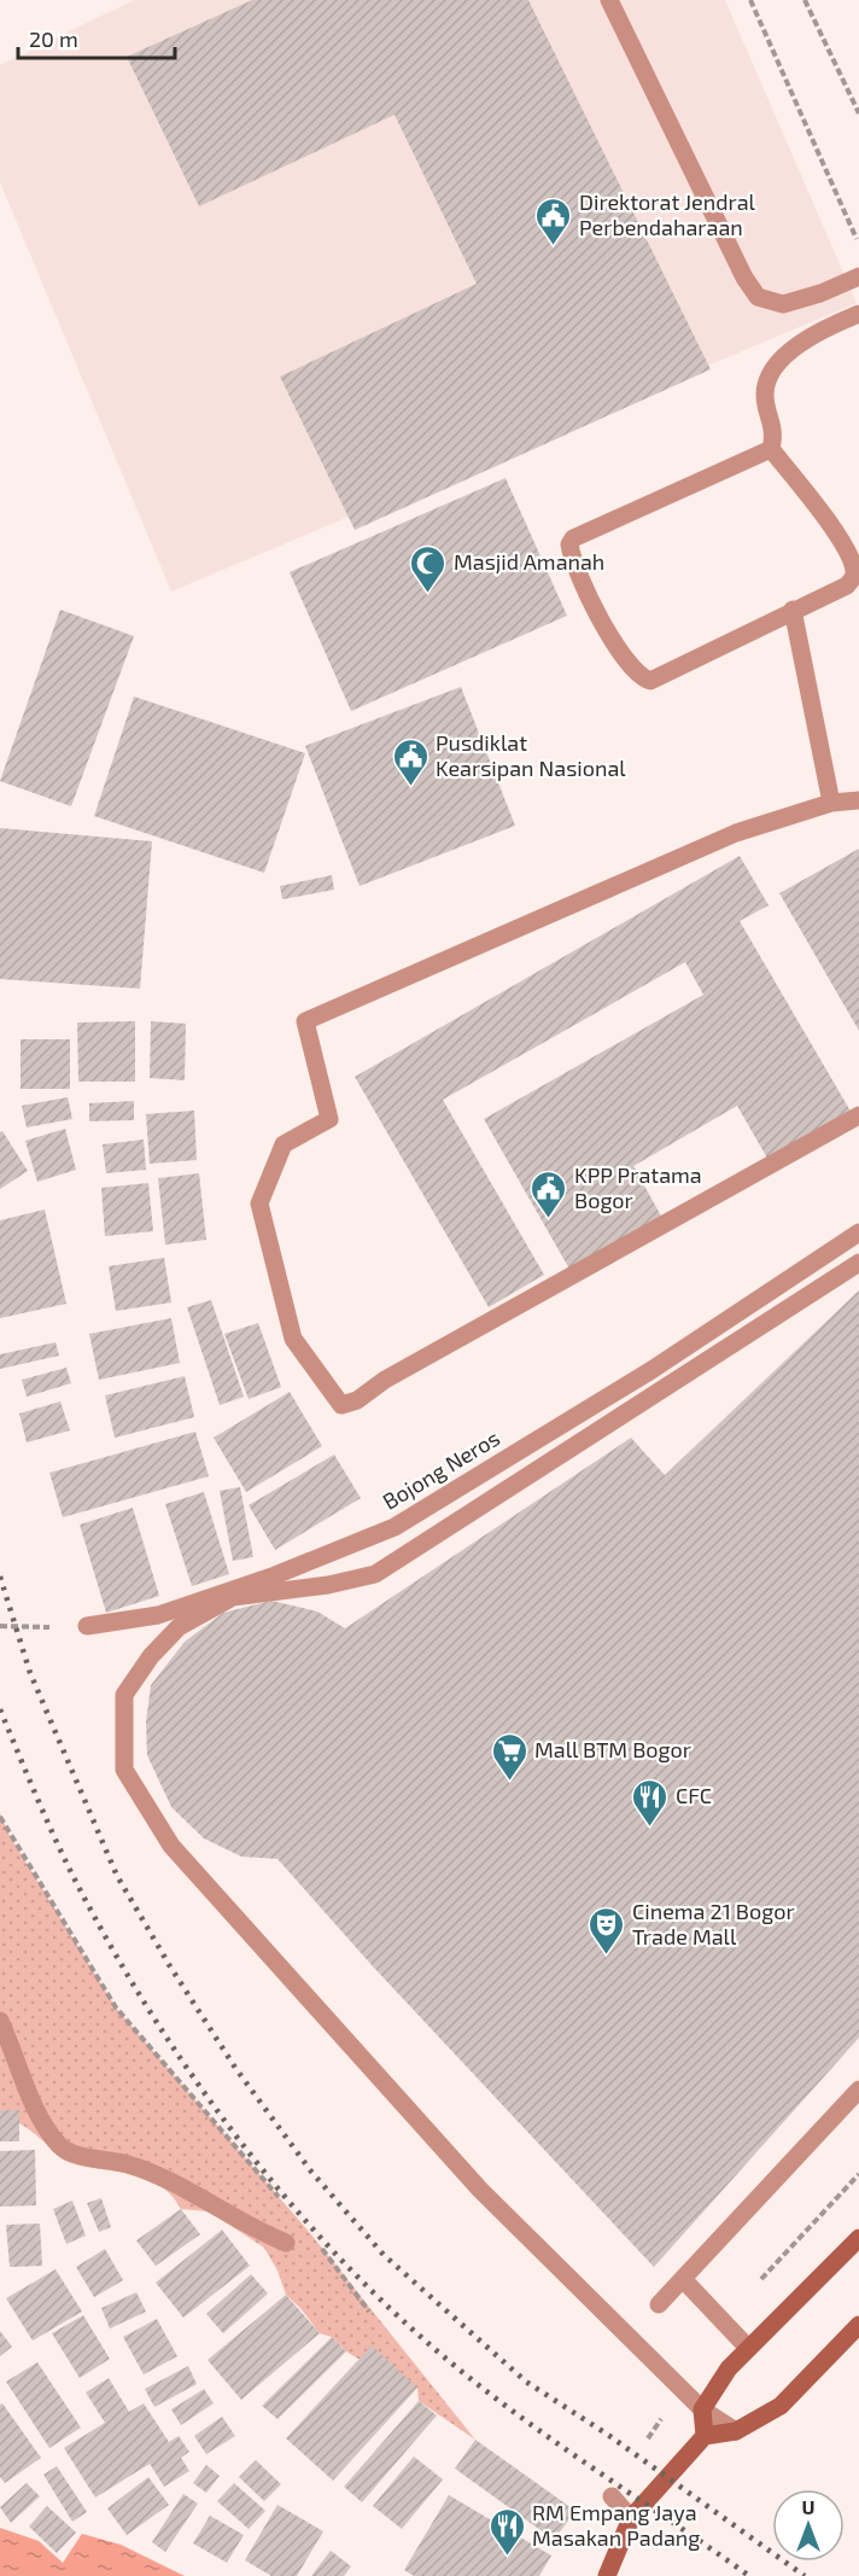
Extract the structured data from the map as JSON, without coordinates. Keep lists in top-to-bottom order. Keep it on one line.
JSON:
{"streets":{"street":["Bojong Neros"]},"places":{"public building":["Direktorat Jendral Perbendaharaan","Pusdiklat Kearsipan Nasional","KPP Pratama Bogor"],"mosque":["Masjid Amanah"],"supermarket":["Mall BTM Bogor"],"restaurant":["CFC","RM Empang Jaya Masakan Padang"],"theatre":["Cinema 21 Bogor Trade Mall"]},"scale_bar":"20 m","north":"top"}
